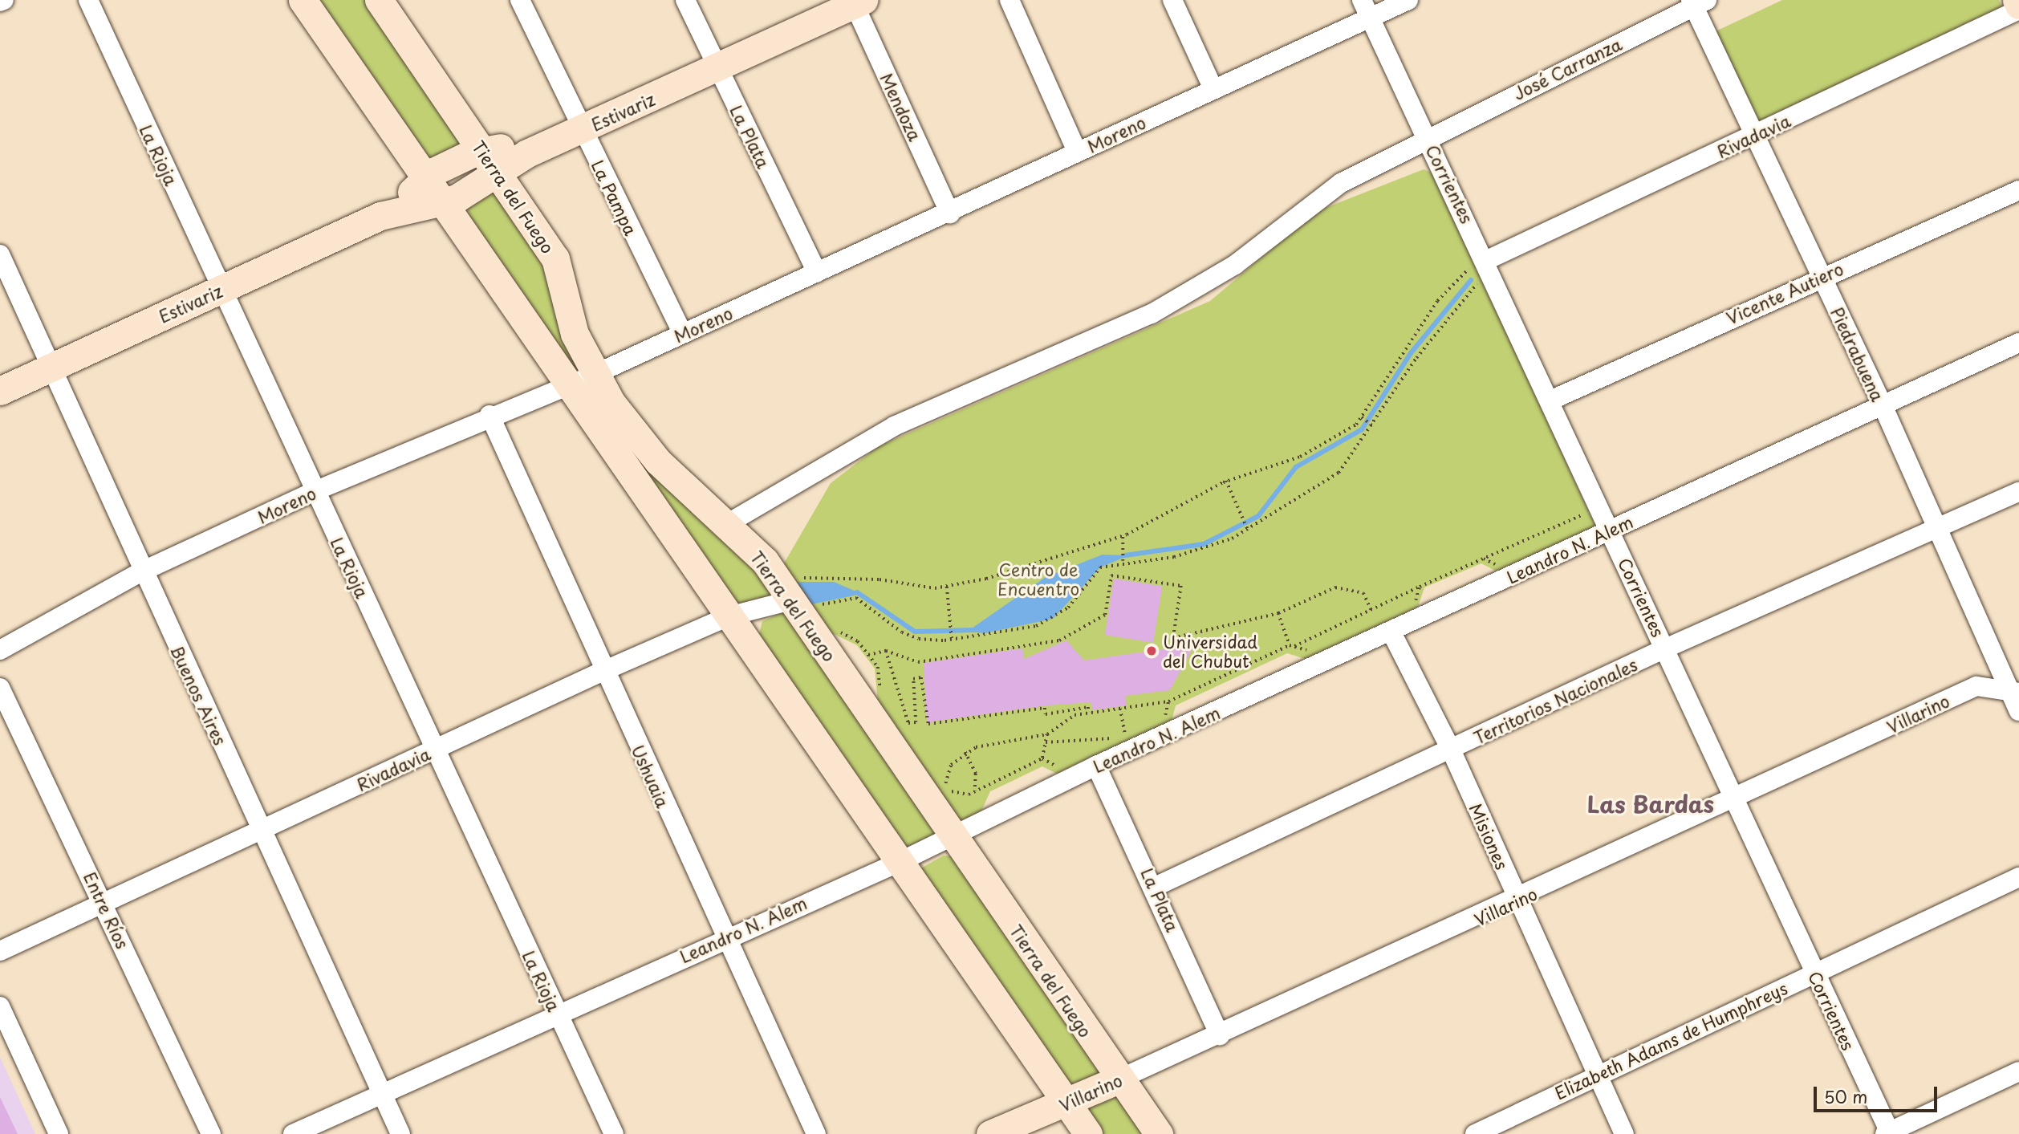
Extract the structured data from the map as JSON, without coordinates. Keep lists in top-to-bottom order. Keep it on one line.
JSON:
{"streets":{"street":["José Carranza","Mendoza","Estivariz","Moreno","Rivadavia","La Plata","La Rioja","Corrientes","Tierra del Fuego","La Pampa","Vicente Autiero","Piedrabuena","Leandro N. Alem","Buenos Aires","Territorios Nacionales","Villarino","Ushuaia","Misiones","Entre Ríos","Elizabeth Adams de Humphreys"]},"crossings":[["José Carranza","Corrientes"],["José Carranza","Tierra del Fuego"],["José Carranza","Piedrabuena"],["Mendoza","Estivariz"],["Mendoza","Moreno"],["Estivariz","La Plata"],["Estivariz","La Rioja"],["Estivariz","Tierra del Fuego"],["Estivariz","La Pampa"],["Estivariz","Buenos Aires"],["Moreno","La Plata"],["Moreno","La Rioja"],["Moreno","Corrientes"],["Moreno","Tierra del Fuego"],["Moreno","La Pampa"],["Moreno","Buenos Aires"],["Moreno","Ushuaia"],["Rivadavia","La Rioja"],["Rivadavia","Corrientes"],["Rivadavia","Tierra del Fuego"],["Rivadavia","Piedrabuena"],["Rivadavia","Buenos Aires"],["Rivadavia","Ushuaia"],["Rivadavia","Entre Ríos"],["La Plata","Leandro N. Alem"],["La Plata","Territorios Nacionales"],["La Plata","Villarino"],["La Rioja","Leandro N. Alem"],["Corrientes","Vicente Autiero"],["Corrientes","Leandro N. Alem"],["Corrientes","Territorios Nacionales"],["Corrientes","Villarino"],["Corrientes","Elizabeth Adams de Humphreys"],["Tierra del Fuego","Leandro N. Alem"],["Tierra del Fuego","Villarino"],["Vicente Autiero","Piedrabuena"],["Piedrabuena","Leandro N. Alem"],["Piedrabuena","Territorios Nacionales"],["Piedrabuena","Villarino"],["Leandro N. Alem","Buenos Aires"],["Leandro N. Alem","Ushuaia"],["Leandro N. Alem","Misiones"],["Territorios Nacionales","Misiones"],["Villarino","Misiones"],["Misiones","Elizabeth Adams de Humphreys"]],"districts":["Las Bardas"],"parks":["Centro de Encuentro"],"places":["Universidad del Chubut"],"scale_bar":"50 m"}
